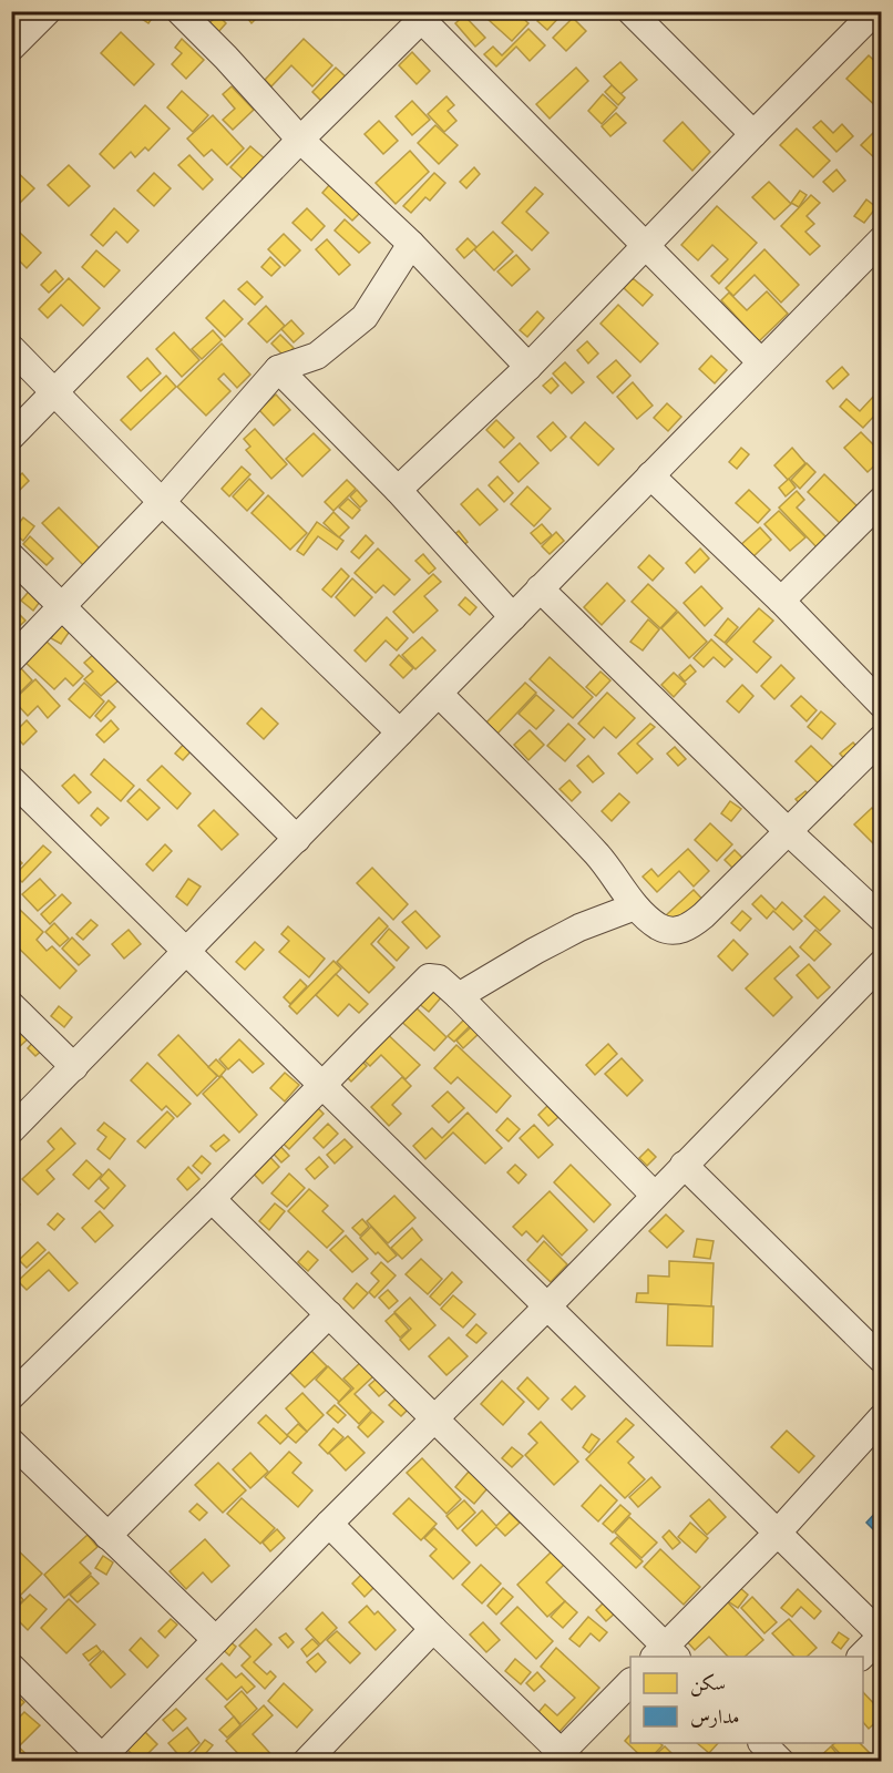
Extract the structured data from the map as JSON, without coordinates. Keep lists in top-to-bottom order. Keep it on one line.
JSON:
{"legend":["سكن","مدارس"]}
